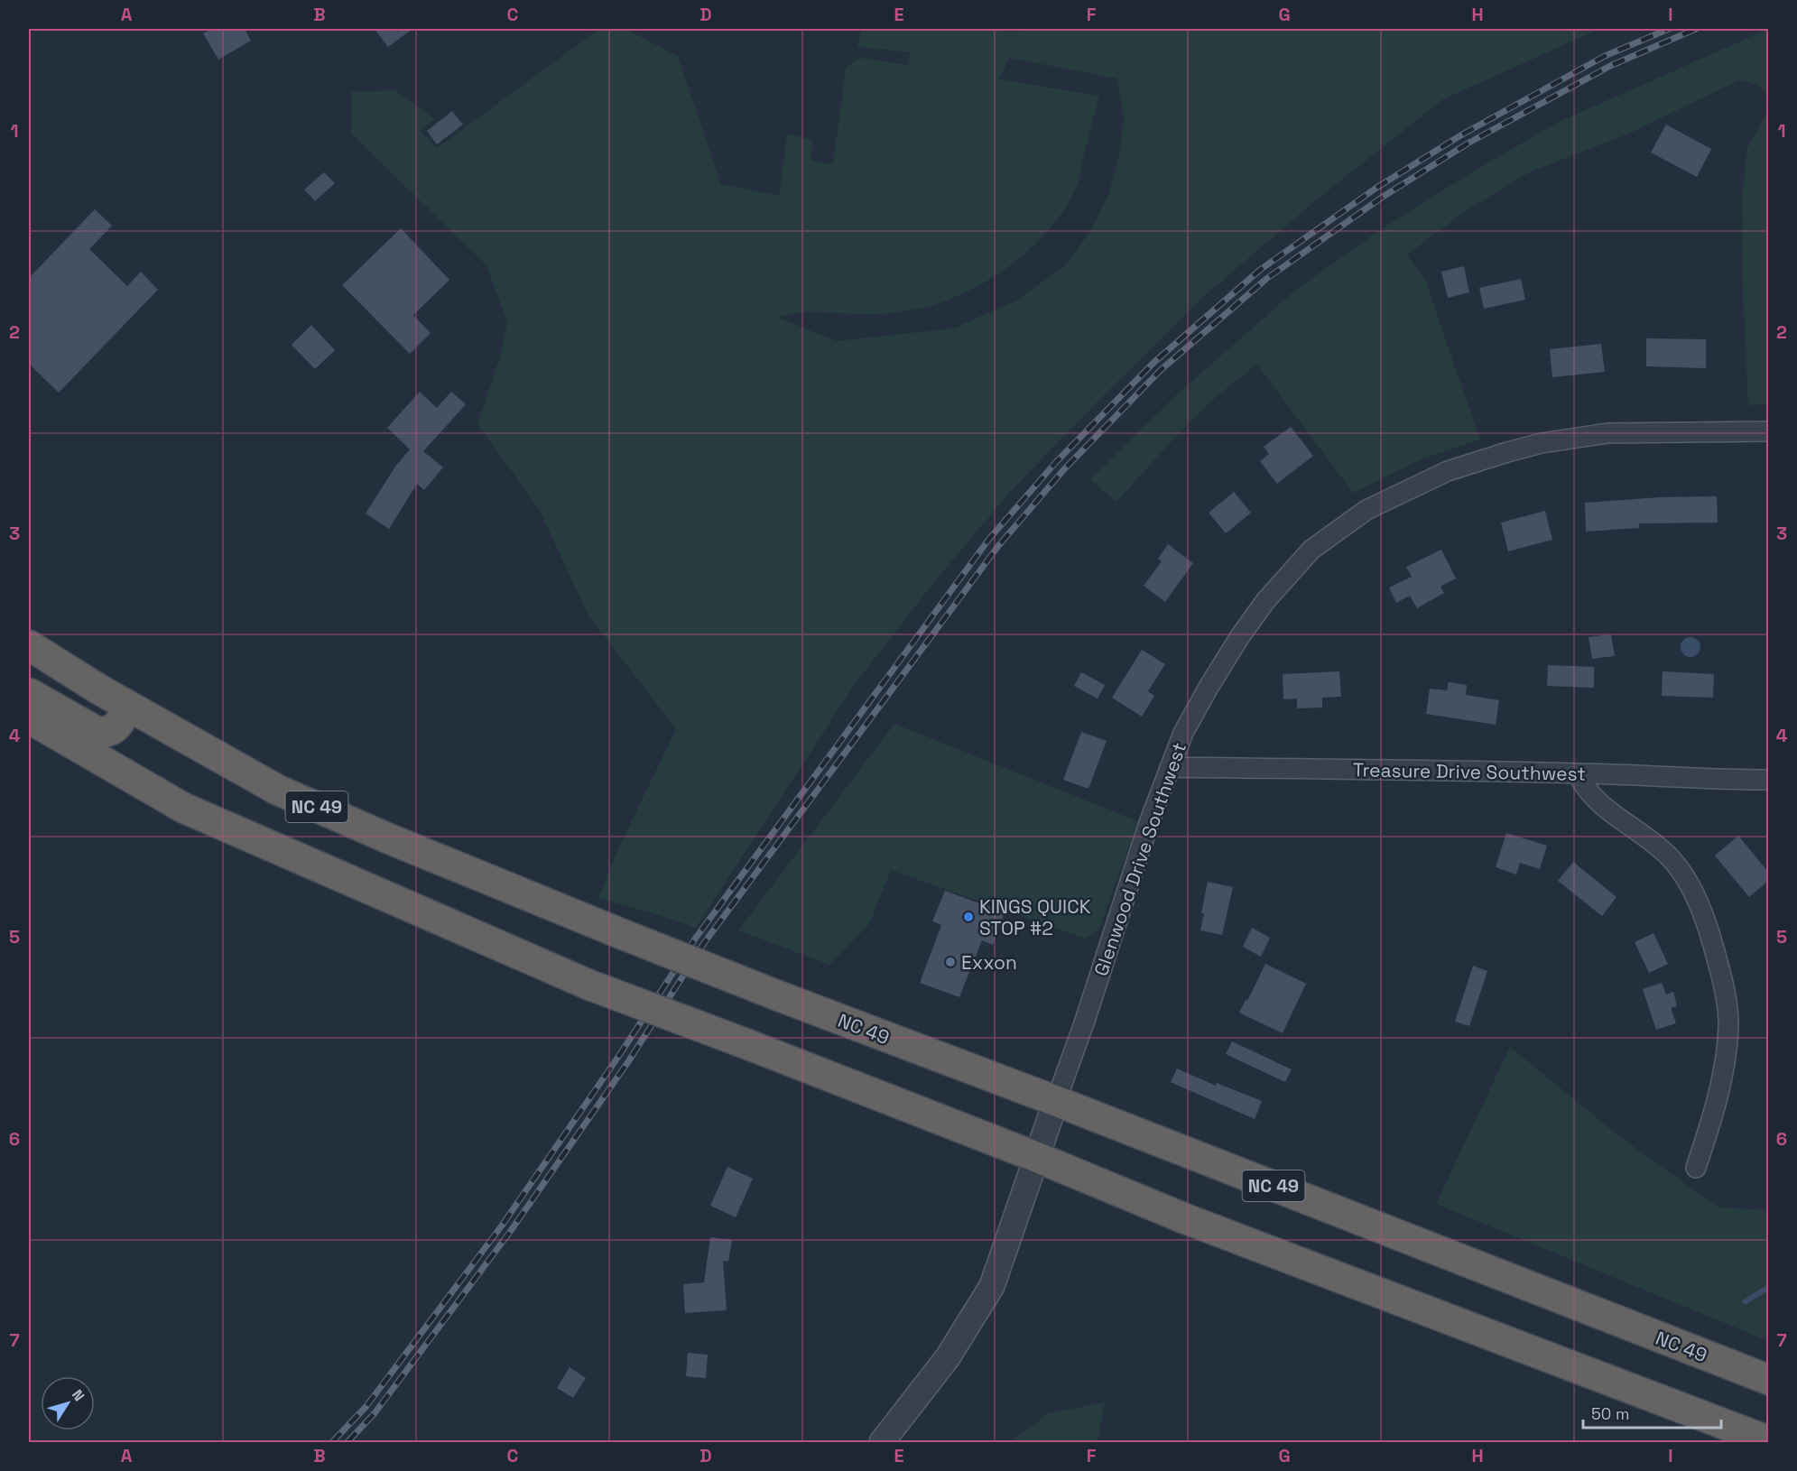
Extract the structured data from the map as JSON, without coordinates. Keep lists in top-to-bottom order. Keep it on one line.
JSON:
{"streets":{"highway":["NC 49"],"street":["Treasure Drive Southwest","Glenwood Drive Southwest"]},"crossings":[["Treasure Drive Southwest","Glenwood Drive Southwest"],["NC 49","Glenwood Drive Southwest"]],"places":["KINGS QUICK STOP #2","Exxon"],"scale_bar":"50 m","north":"top right","grid":{"columns":["A","B","C","D","E","F","G","H","I"],"rows":["1","2","3","4","5","6","7"]}}
